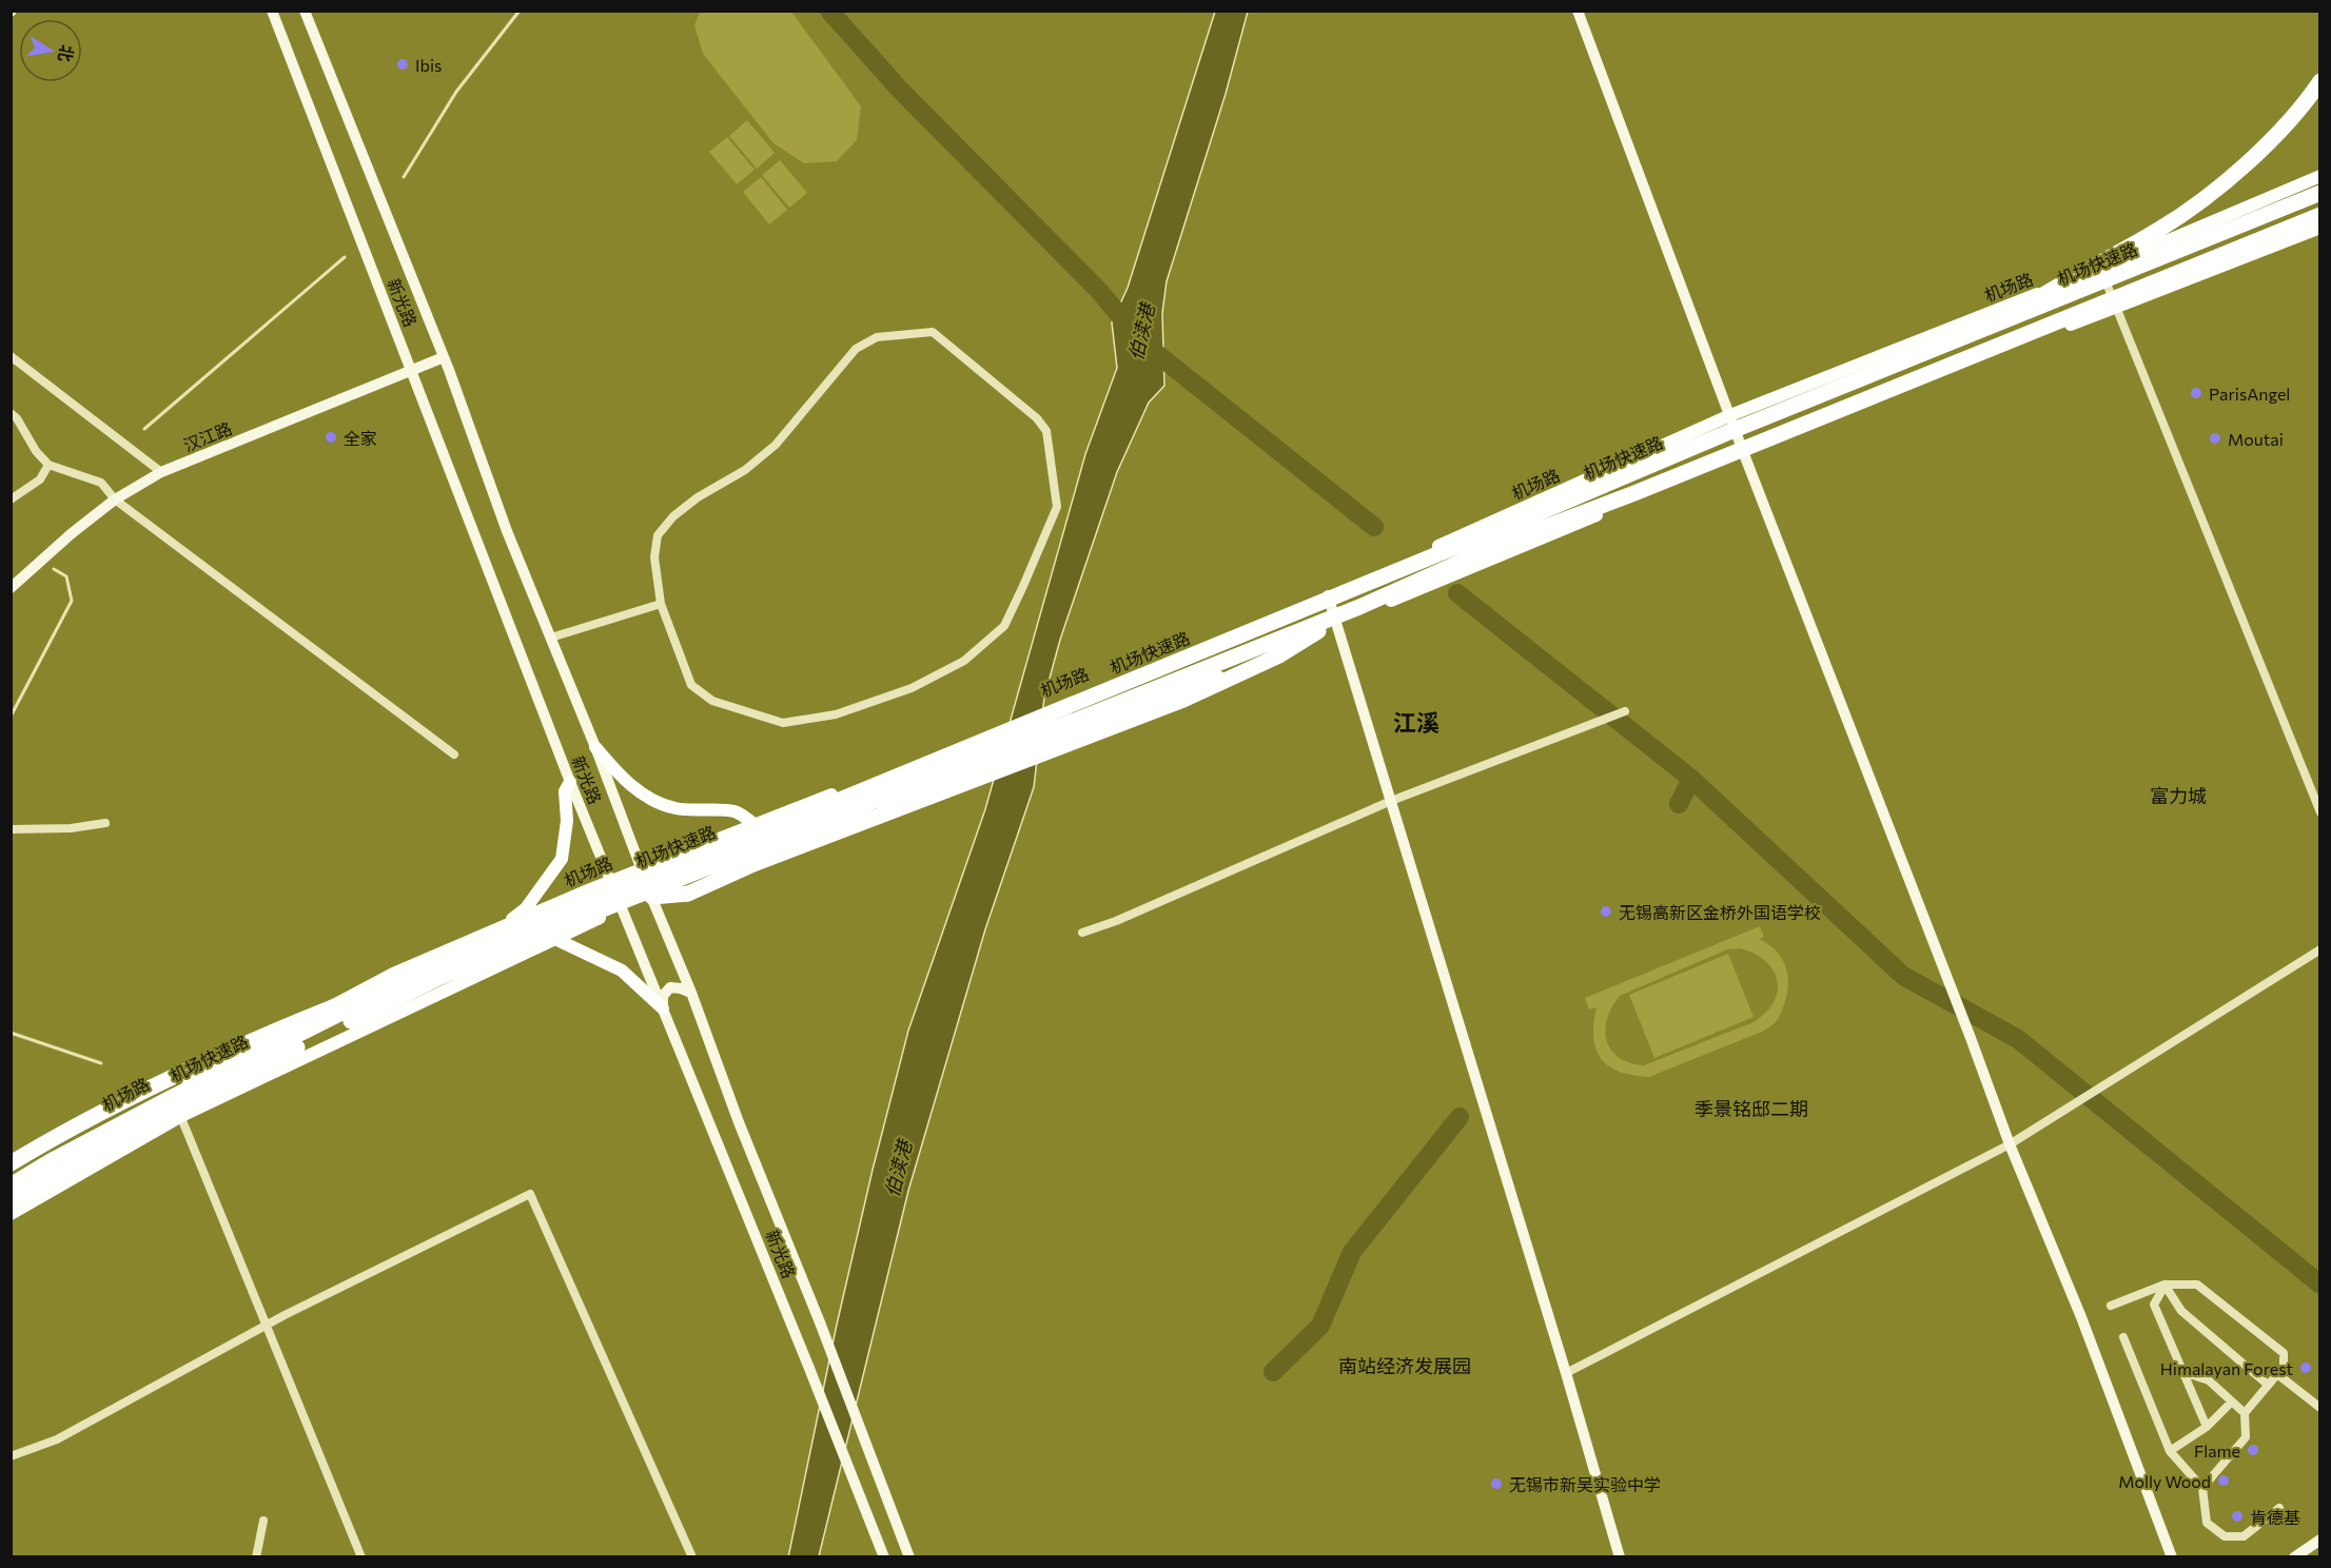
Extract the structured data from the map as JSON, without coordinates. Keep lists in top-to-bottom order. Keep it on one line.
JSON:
{"streets":{"highway":["机场快速路"],"main road":["机场路","新光路","汉江路"]},"crossings":[["机场路","新光路"],["新光路","汉江路"]],"districts":["江溪","富力城","季景铭邸二期","南站经济发展园"],"water":["伯渎港"],"places":["Ibis","ParisAngel","全家","Moutai","无锡高新区金桥外国语学校","Himalayan Forest","Flame","Molly Wood","无锡市新吴实验中学","肯德基"],"north":"right"}
